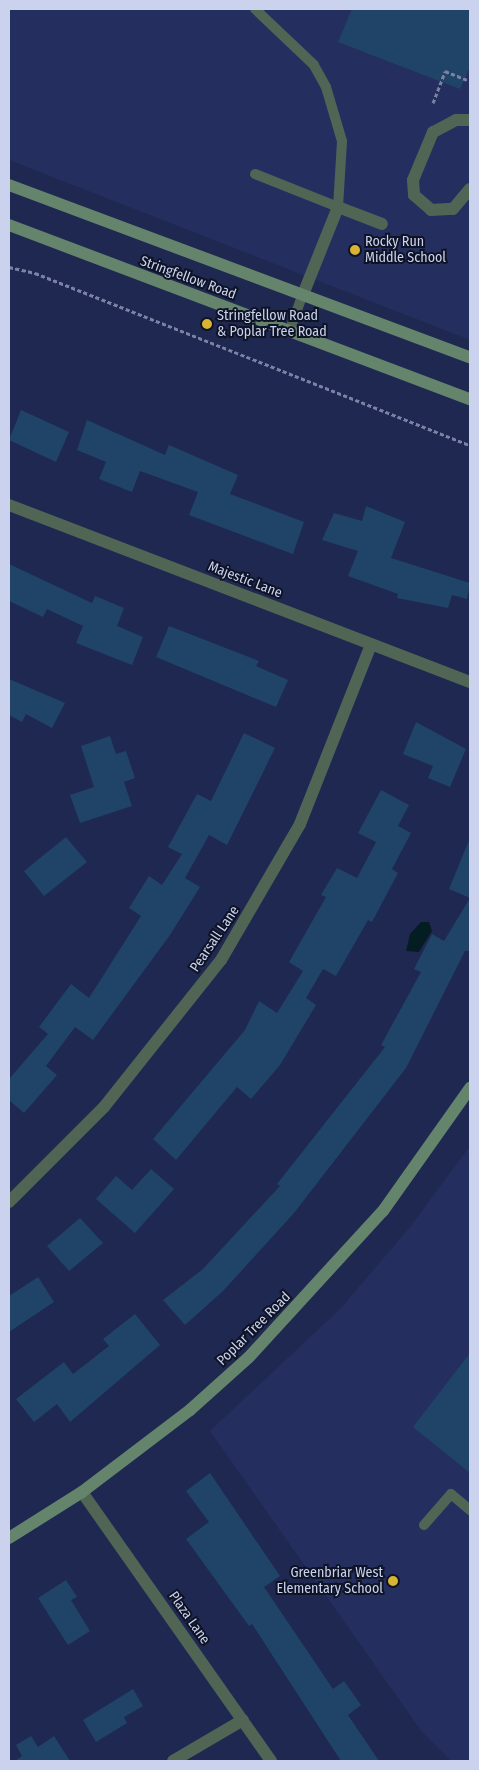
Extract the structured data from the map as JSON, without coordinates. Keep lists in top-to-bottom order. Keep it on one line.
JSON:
{"streets":{"main road":["Stringfellow Road","Poplar Tree Road"],"street":["Majestic Lane","Pearsall Lane","Plaza Lane"]},"crossings":[["Majestic Lane","Pearsall Lane"],["Poplar Tree Road","Plaza Lane"]],"places":["Rocky Run Middle School","Stringfellow Road & Poplar Tree Road","Greenbriar West Elementary School"]}
